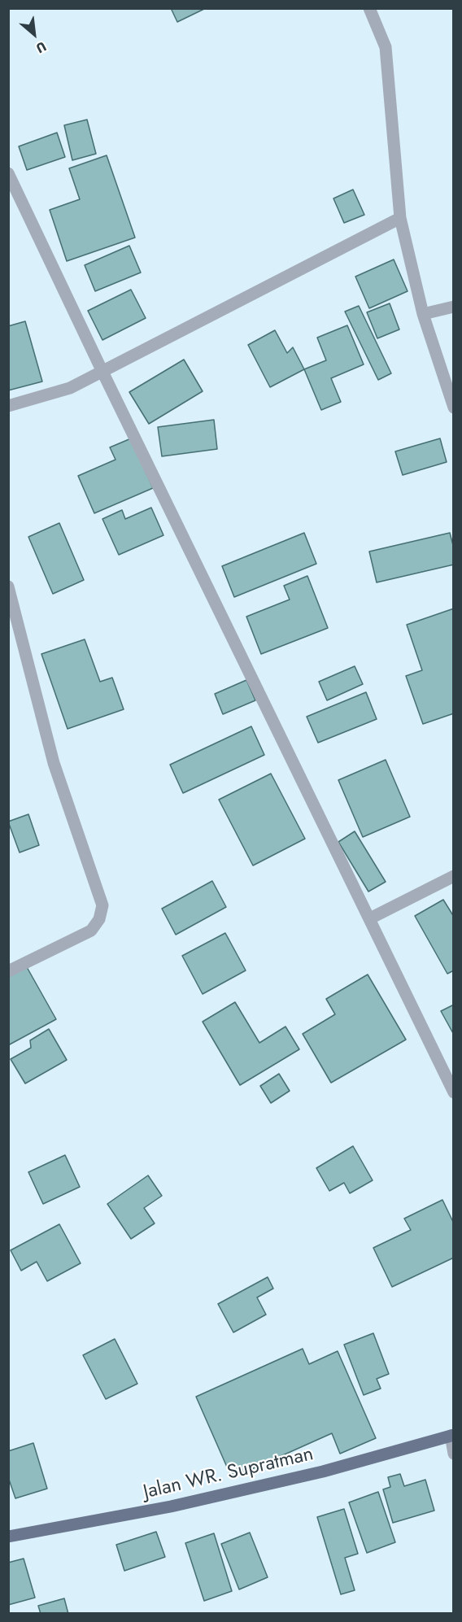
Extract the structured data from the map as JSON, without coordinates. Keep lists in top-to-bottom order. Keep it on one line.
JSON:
{"streets":{"main road":["Jalan WR. Supratman"]},"north":"bottom right"}
